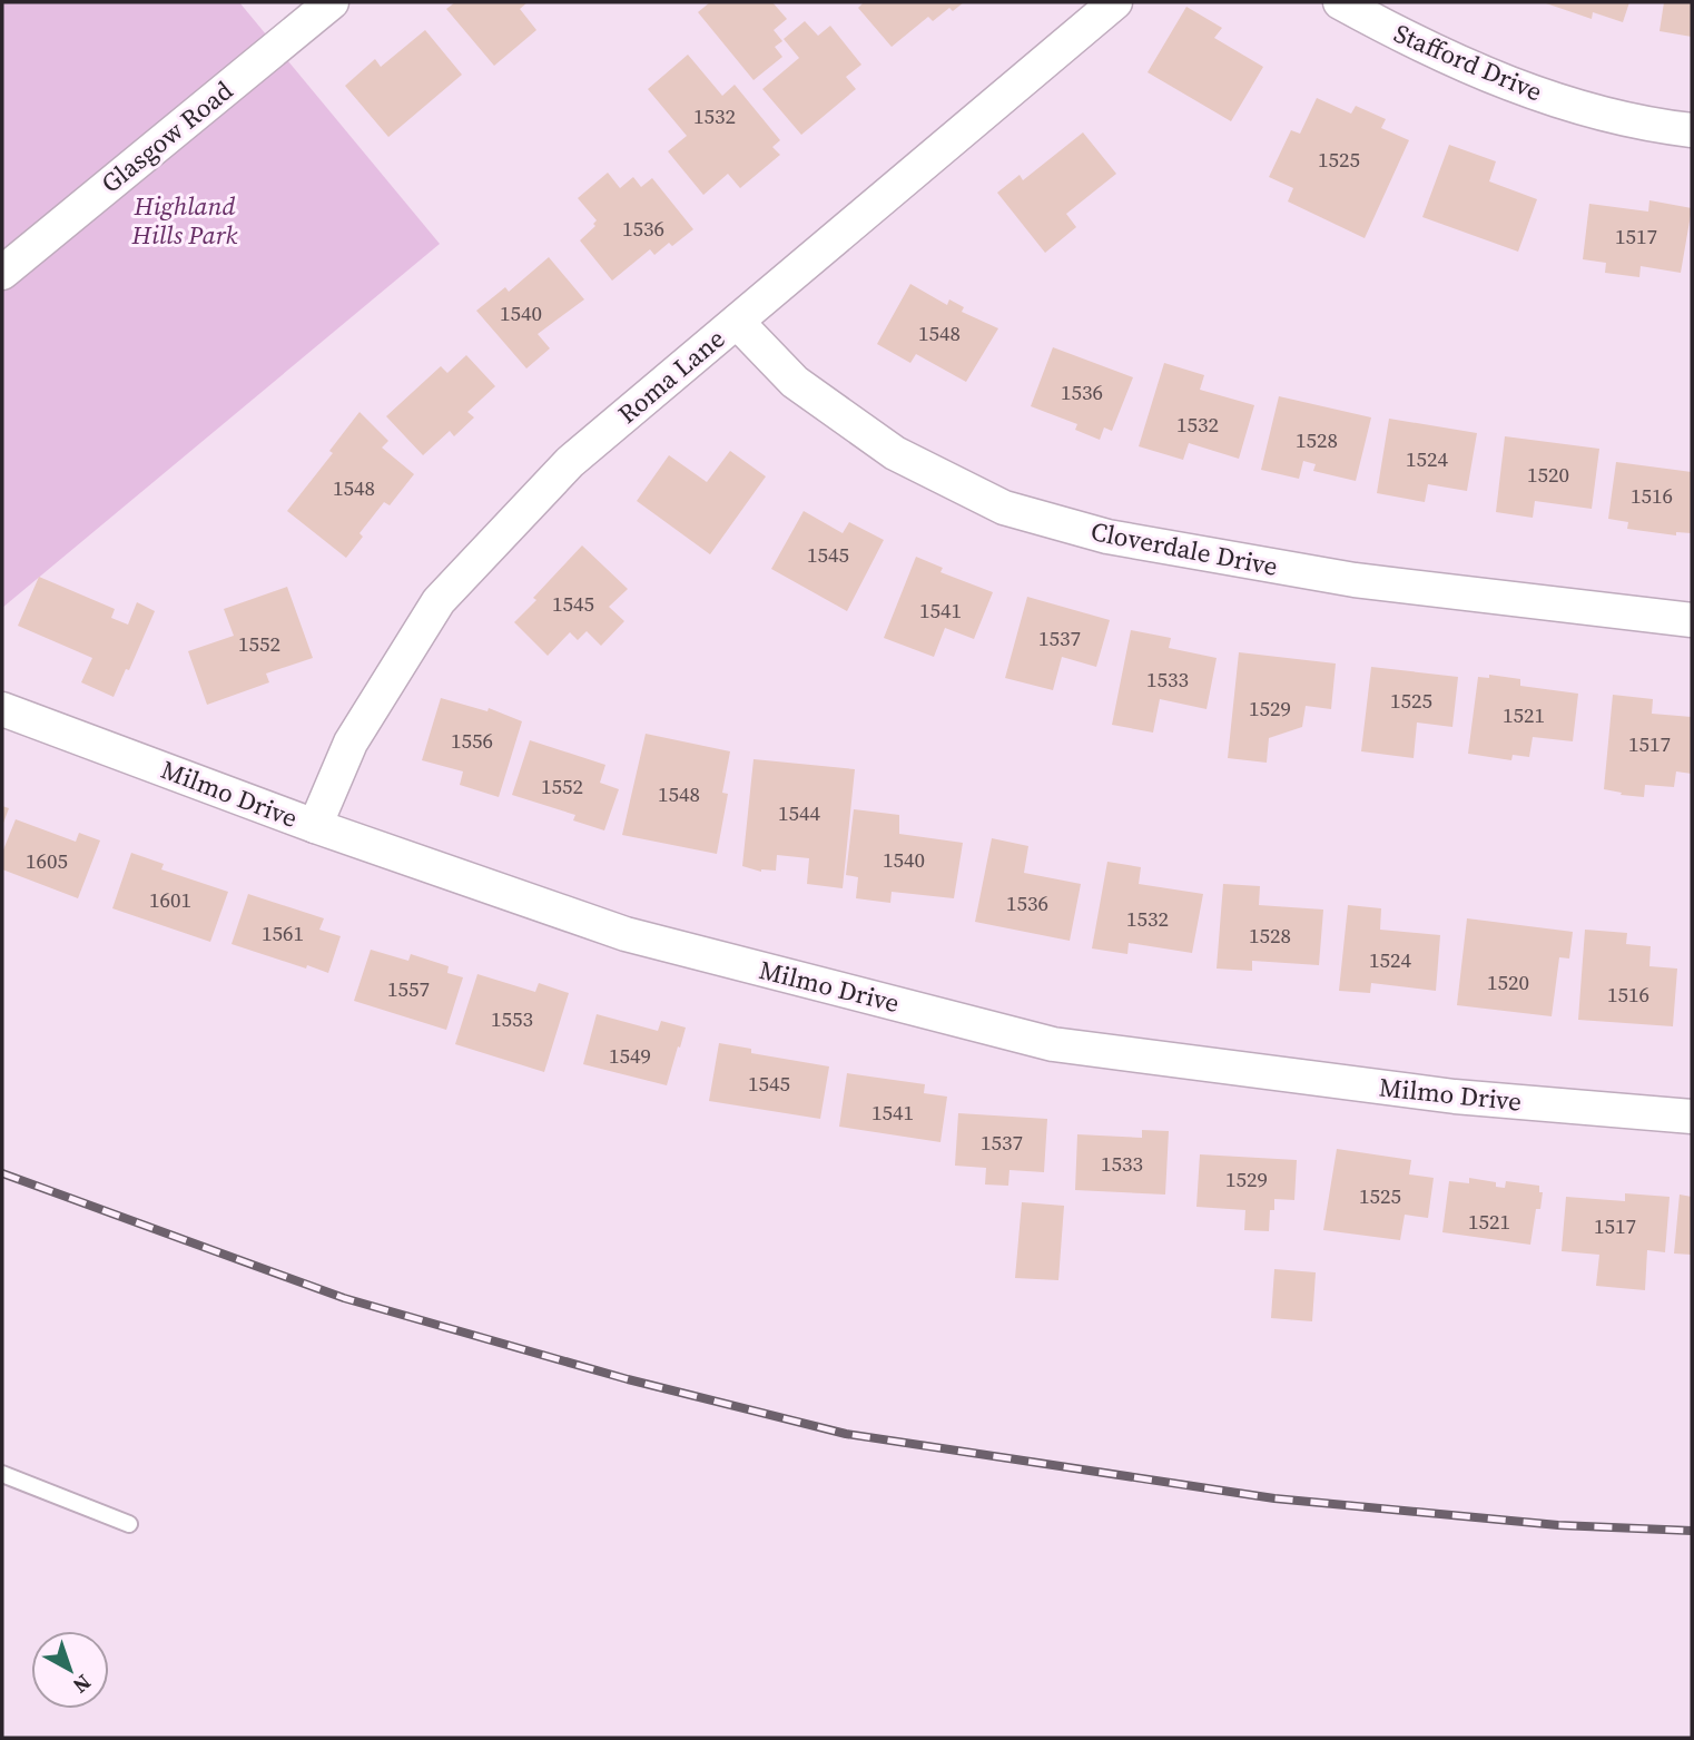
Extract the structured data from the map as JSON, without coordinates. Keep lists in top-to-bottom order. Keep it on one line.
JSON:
{"streets":{"street":["Stafford Drive","Glasgow Road","Roma Lane","Cloverdale Drive","Milmo Drive"]},"crossings":[["Roma Lane","Cloverdale Drive"],["Roma Lane","Milmo Drive"]],"parks":["Highland Hills Park"],"house_numbers":["1532","1525","1536","1517","1540","1548","1536","1532","1528","1524","1520","1548","1516","1545","1545","1541","1537","1552","1533","1525","1529","1521","1556","1517","1552","1548","1544","1540","1605","1601","1536","1532","1561","1528","1524","1520","1557","1516","1553","1549","1545","1541","1537","1533","1529","1525","1521","1517"],"north":"bottom right"}
